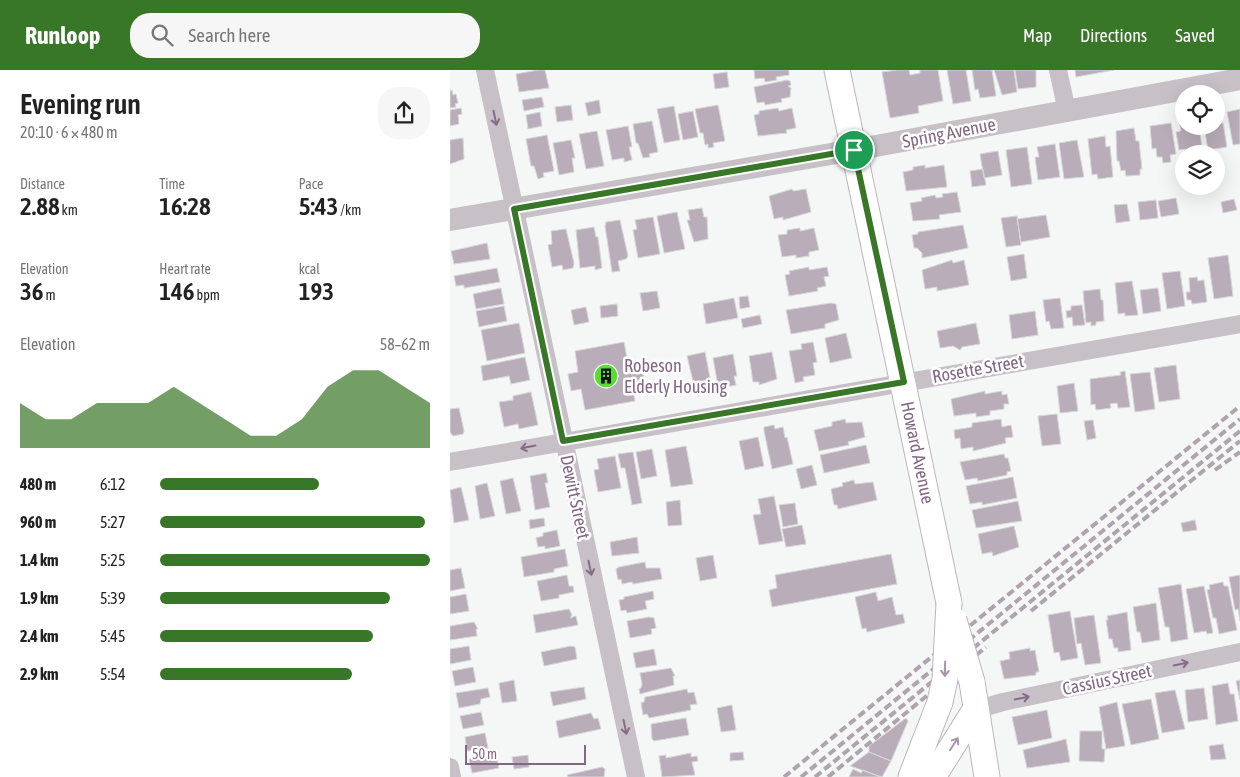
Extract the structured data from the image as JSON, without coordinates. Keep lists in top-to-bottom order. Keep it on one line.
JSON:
{"streets":{"main road":["Howard Avenue"],"street":["Spring Avenue","Rosette Street","Dewitt Street","Cassius Street"]},"crossings":[["Spring Avenue","Howard Avenue"],["Spring Avenue","Dewitt Street"],["Rosette Street","Howard Avenue"],["Rosette Street","Dewitt Street"],["Howard Avenue","Cassius Street"]],"one_way":["Dewitt Street","Cassius Street"],"places":{"building":["Robeson Elderly Housing"]},"scale_bar":"50 m","page":{"header":"Runloop","search":"Search here","nav":["Map","Directions","Saved"],"heading":["Evening run","20:10 · 6 × 480 m"],"stats":[["Distance","2.88 km"],["Time","16:28"],["Pace","5:43 /km"],["Elevation","36 m"],["Heart rate","146 bpm"],["kcal","193"]],"chart":["Elevation","58–62 m"],"list":[{"name":"480 m","note":"6:12"},{"name":"960 m","note":"5:27"},{"name":"1.4 km","note":"5:25"},{"name":"1.9 km","note":"5:39"},{"name":"2.4 km","note":"5:45"},{"name":"2.9 km","note":"5:54"}],"scale":"50 m"}}
